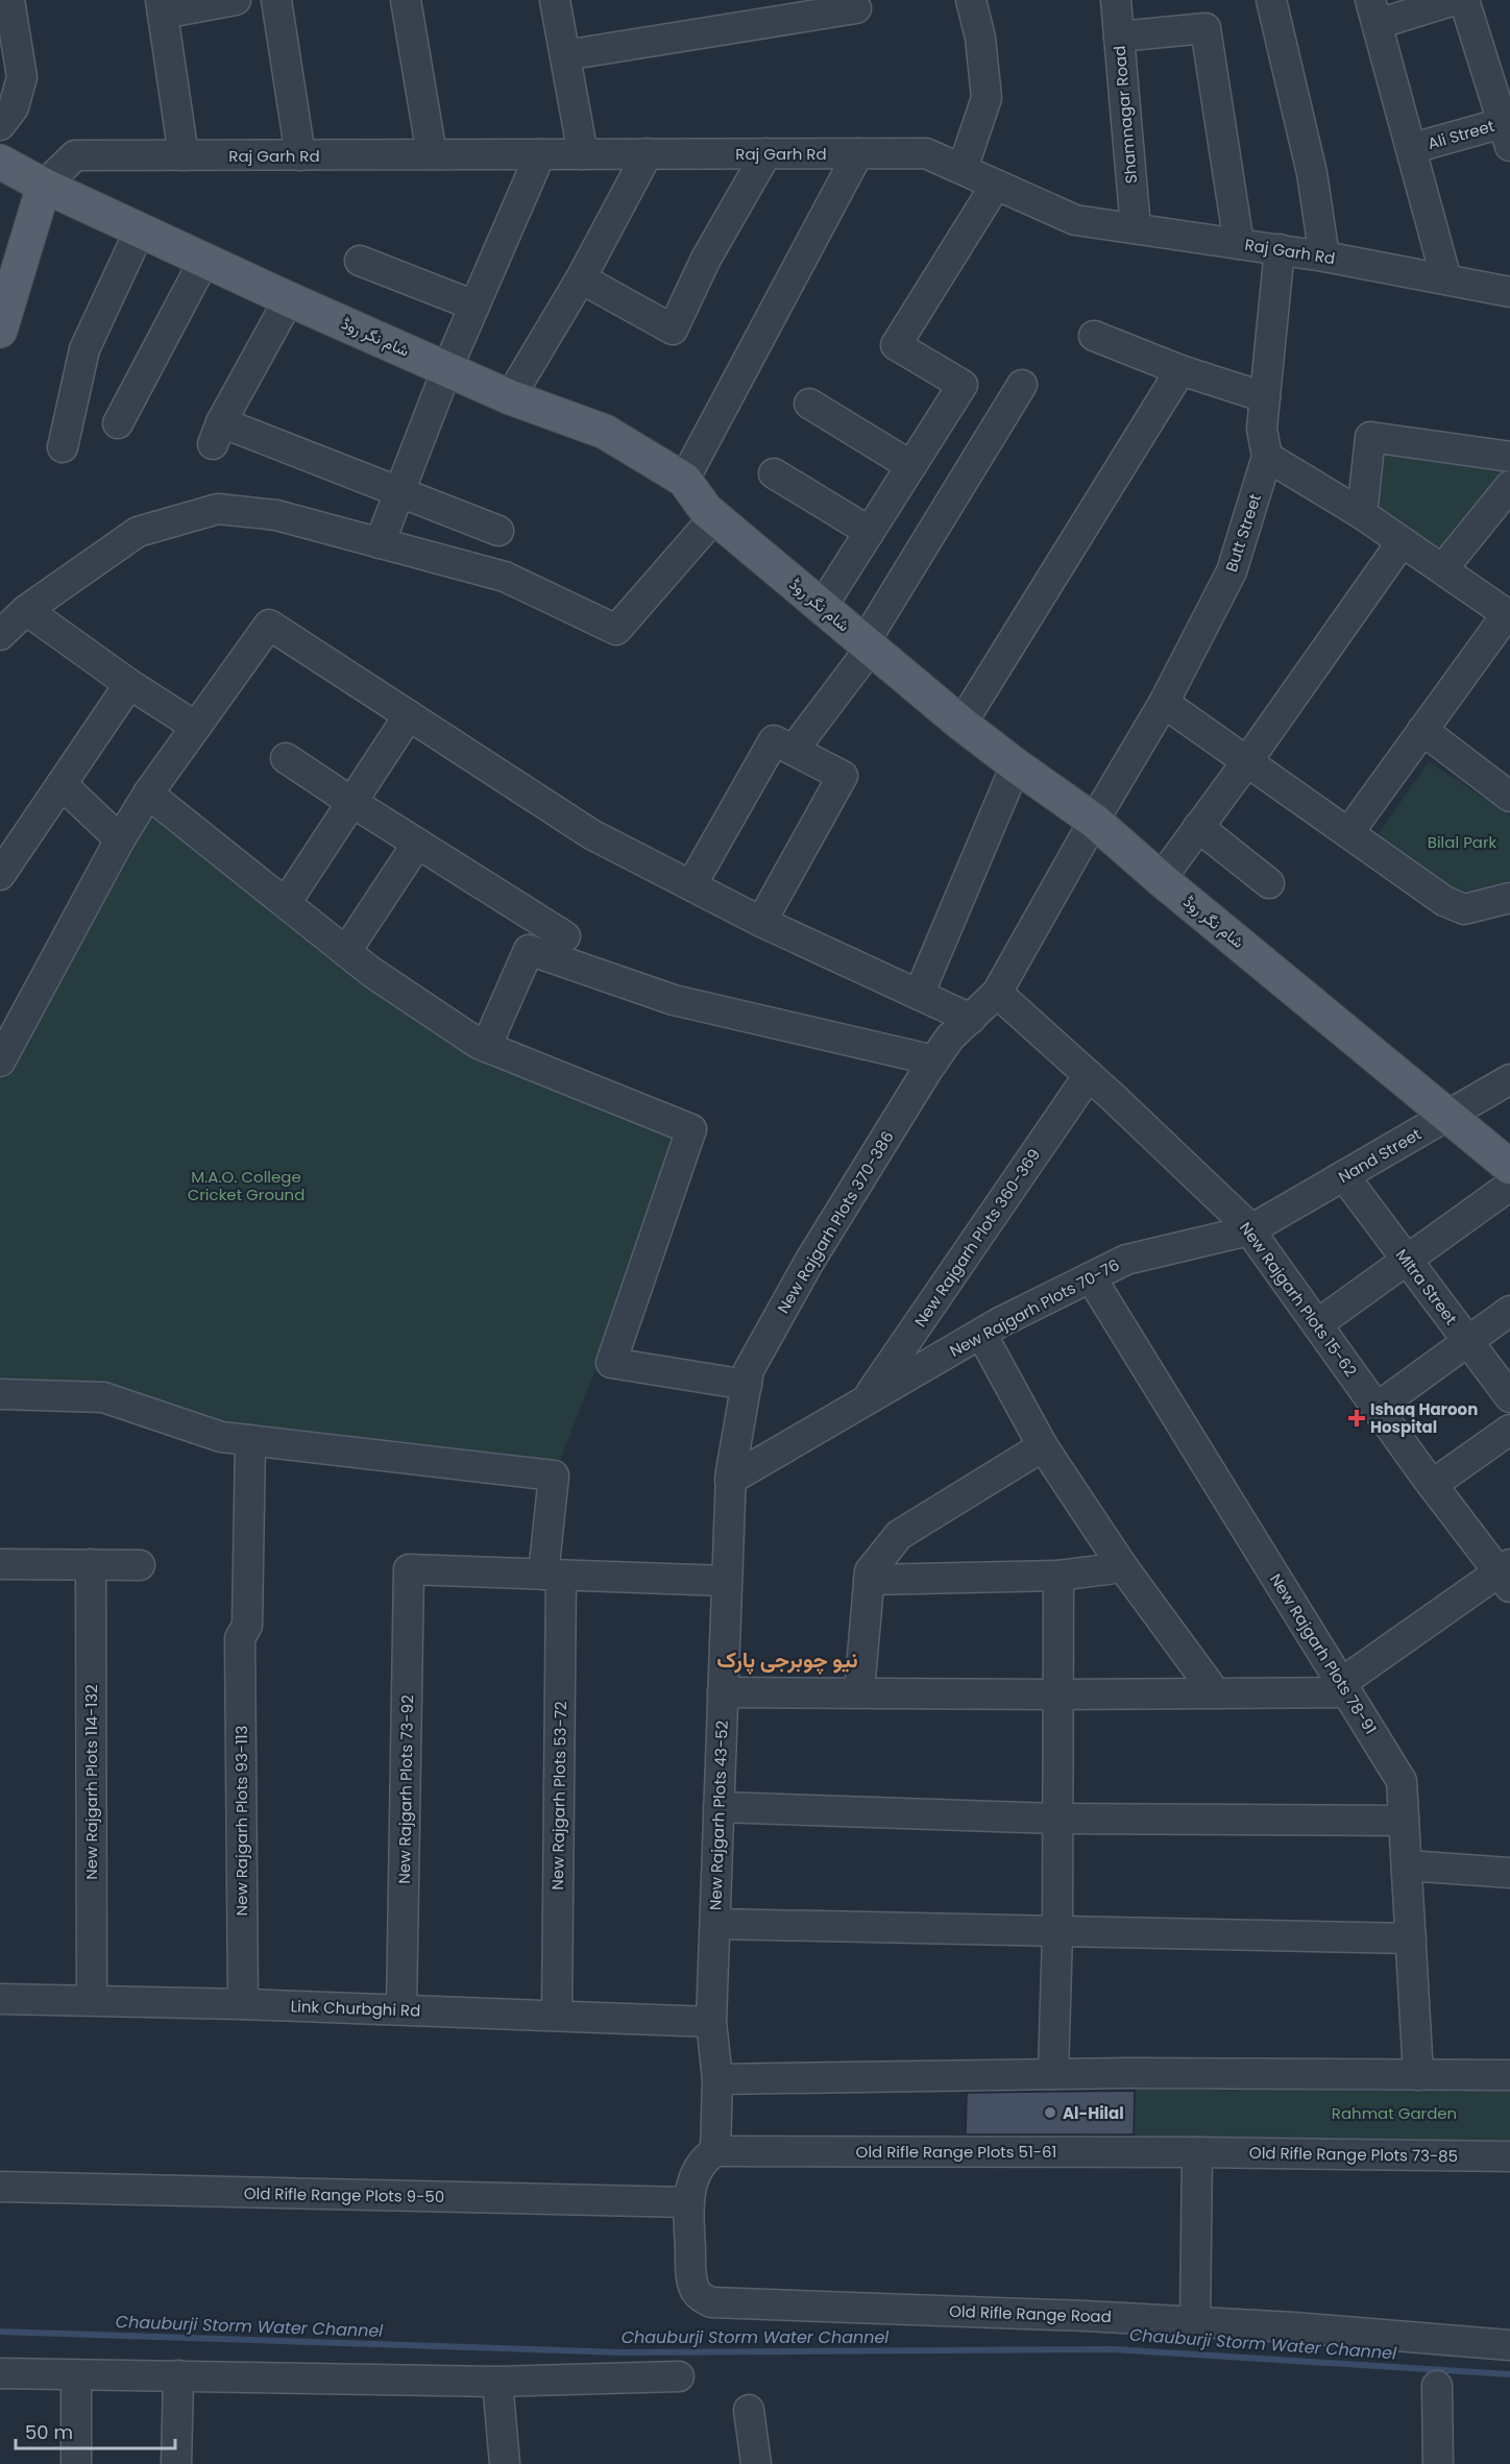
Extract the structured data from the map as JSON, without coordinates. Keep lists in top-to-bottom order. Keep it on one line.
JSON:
{"streets":{"main road":["شام نگر روڈ"],"street":["Shamnagar Road","Ali Street","Raj Garh Rd","Butt Street","Nand Street","New Rajgarh Plots 370-386","New Rajgarh Plots 360-369","MItra Street","New Rajgarh Plots 15-62","New Rajgarh Plots 70-76","New Rajgarh Plots 78-91","New Rajgarh Plots 114-132","New Rajgarh Plots 73-92","New Rajgarh Plots 53-72","New Rajgarh Plots 43-52","New Rajgarh Plots 93-113","Link Churbghi Rd","Old Rifle Range Plots 51-61","Old Rifle Range Plots 73-85","Old Rifle Range Plots 9-50","Old Rifle Range Road"]},"crossings":[["Shamnagar Road","Raj Garh Rd"],["Raj Garh Rd","شام نگر روڈ"],["Raj Garh Rd","Butt Street"],["شام نگر روڈ","Butt Street"],["شام نگر روڈ","Nand Street"],["Butt Street","New Rajgarh Plots 370-386"],["Butt Street","New Rajgarh Plots 15-62"],["Nand Street","MItra Street"],["Nand Street","New Rajgarh Plots 15-62"],["Nand Street","New Rajgarh Plots 70-76"],["New Rajgarh Plots 370-386","New Rajgarh Plots 15-62"],["New Rajgarh Plots 370-386","New Rajgarh Plots 70-76"],["New Rajgarh Plots 370-386","New Rajgarh Plots 43-52"],["New Rajgarh Plots 360-369","New Rajgarh Plots 15-62"],["New Rajgarh Plots 360-369","New Rajgarh Plots 70-76"],["New Rajgarh Plots 15-62","New Rajgarh Plots 70-76"],["New Rajgarh Plots 70-76","New Rajgarh Plots 78-91"],["New Rajgarh Plots 70-76","New Rajgarh Plots 43-52"],["New Rajgarh Plots 114-132","Link Churbghi Rd"],["New Rajgarh Plots 73-92","New Rajgarh Plots 53-72"],["New Rajgarh Plots 73-92","Link Churbghi Rd"],["New Rajgarh Plots 53-72","New Rajgarh Plots 93-113"],["New Rajgarh Plots 53-72","Link Churbghi Rd"],["New Rajgarh Plots 43-52","Link Churbghi Rd"],["New Rajgarh Plots 43-52","Old Rifle Range Plots 51-61"],["New Rajgarh Plots 93-113","Link Churbghi Rd"],["Old Rifle Range Plots 51-61","Old Rifle Range Plots 73-85"],["Old Rifle Range Plots 9-50","Old Rifle Range Road"]],"districts":["نیو چوبرجی پارک"],"water":["Chauburji Storm Water Channel"],"parks":["Bilal Park","M.A.O. College Cricket Ground","Rahmat Garden"],"places":{"health":["Ishaq Haroon Hospital"],"other":["Al-Hilal"]},"scale_bar":"50 m"}
